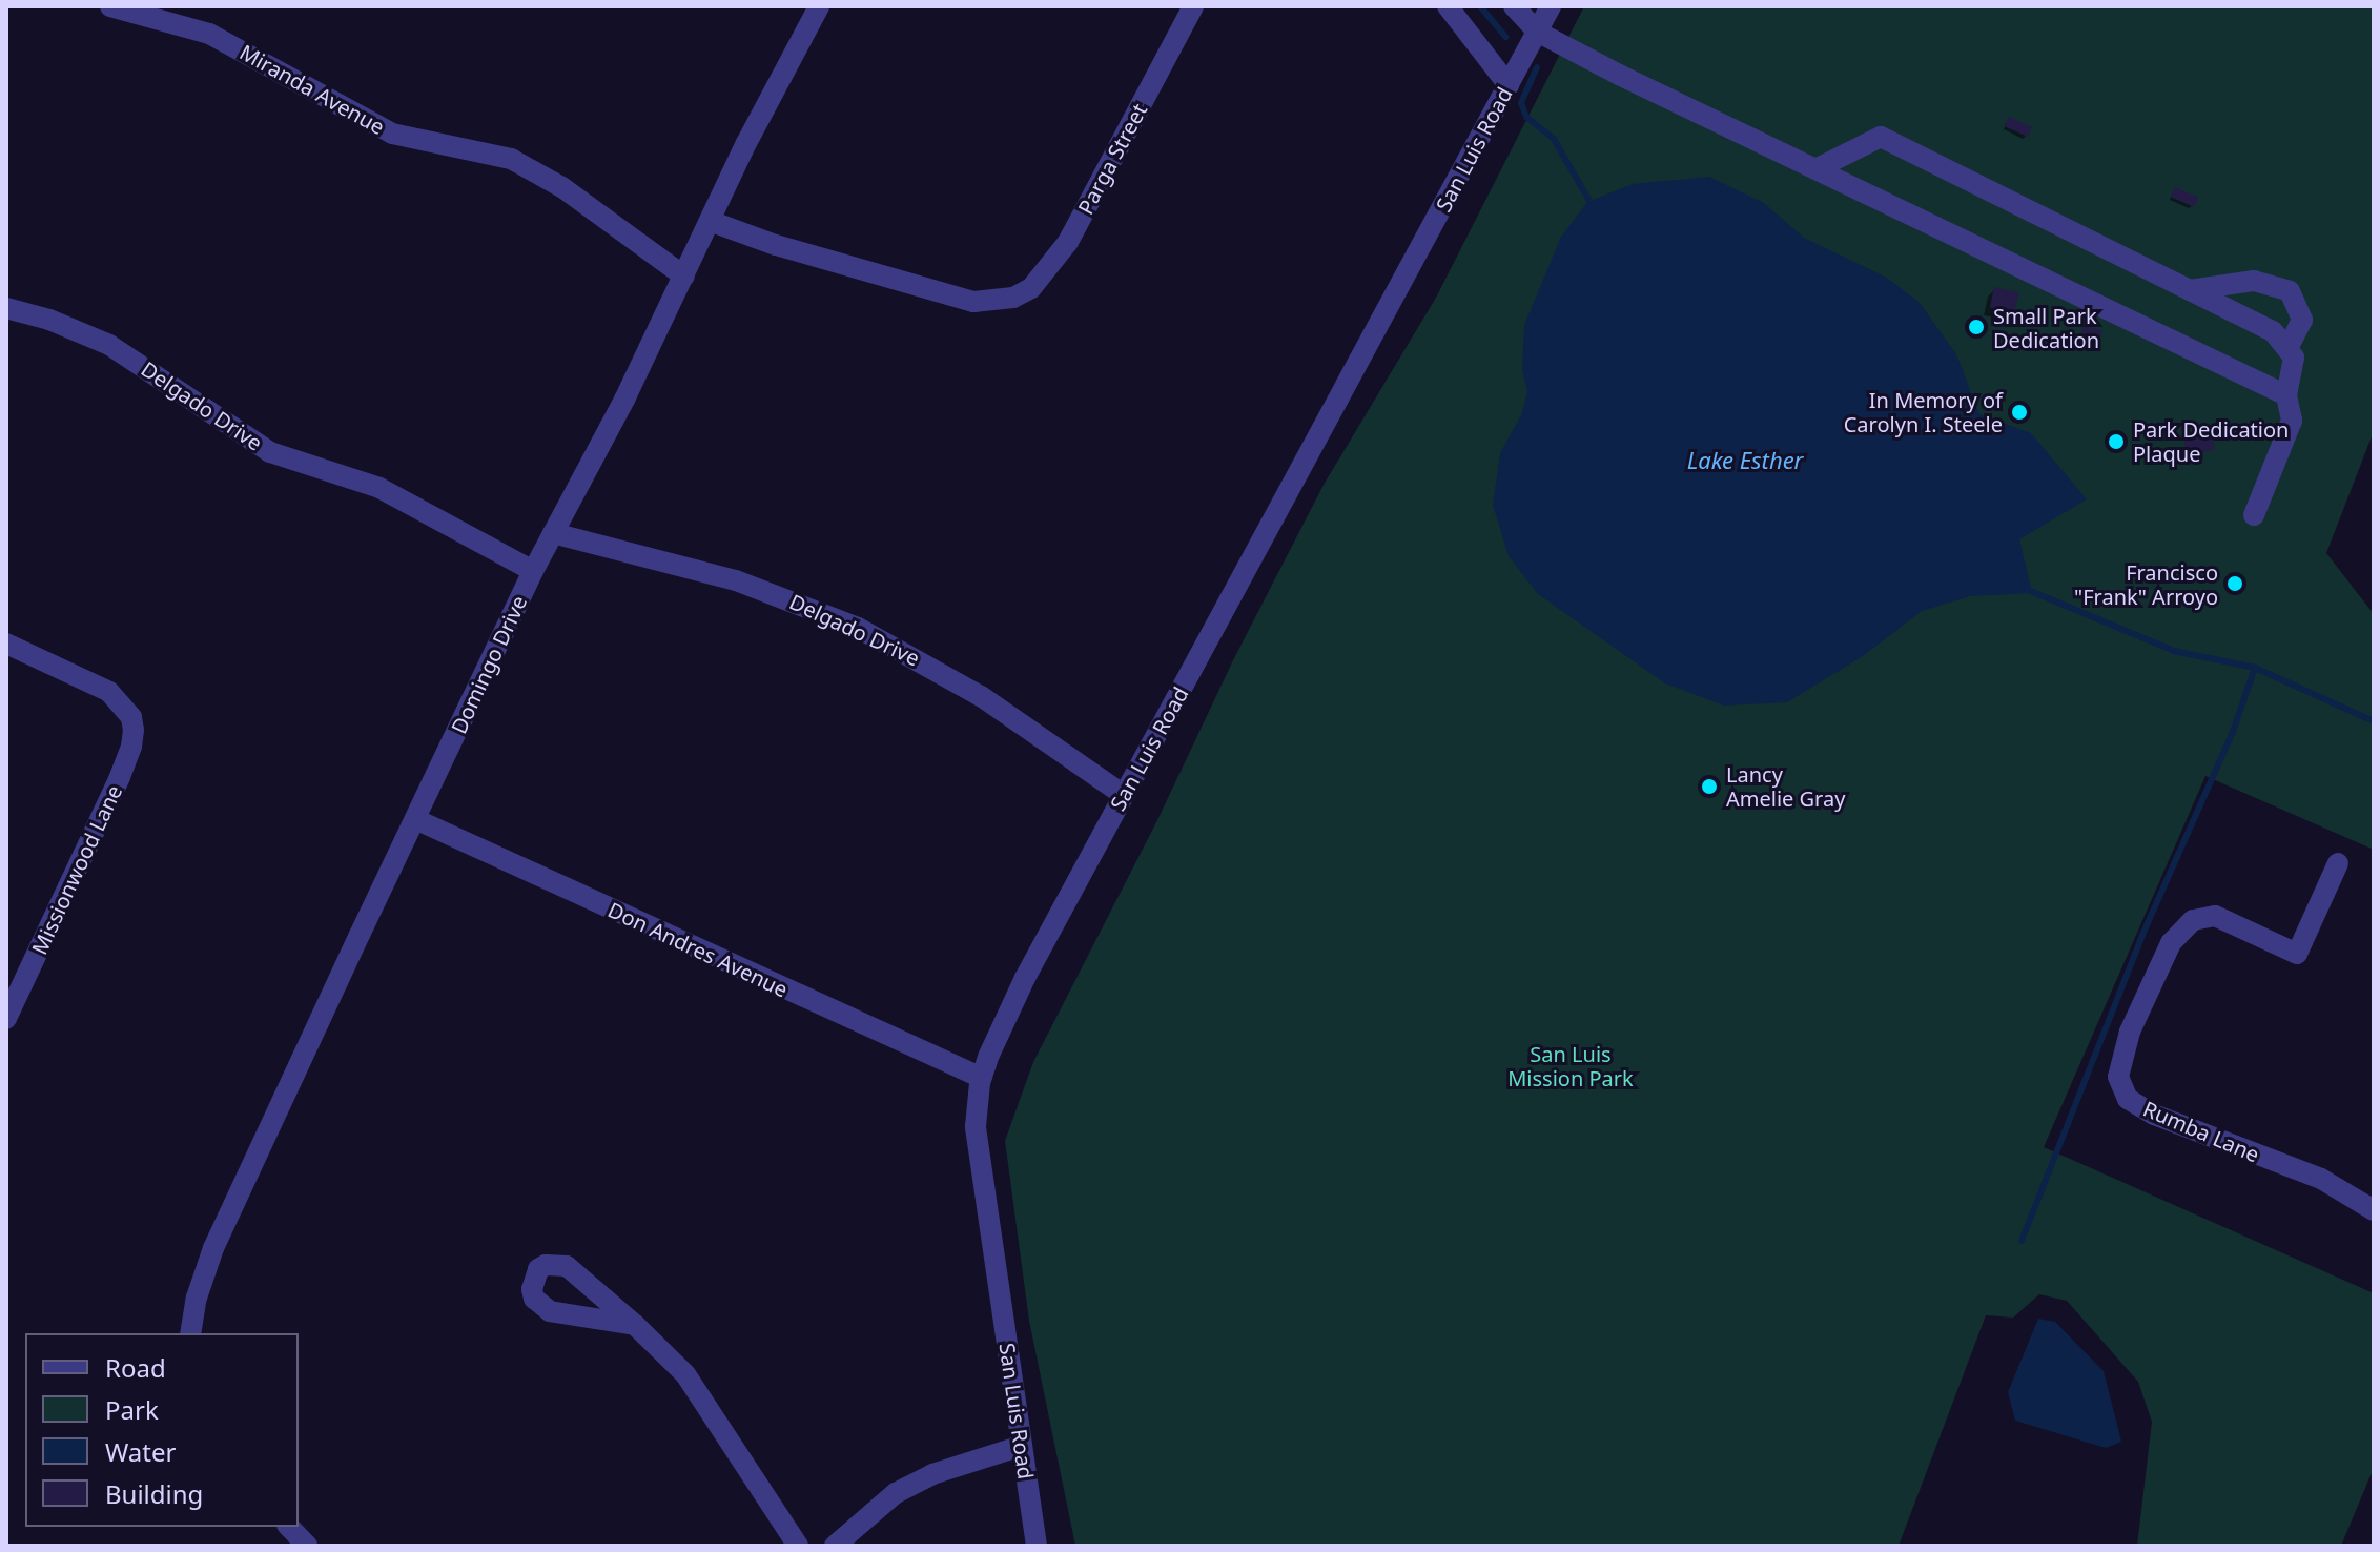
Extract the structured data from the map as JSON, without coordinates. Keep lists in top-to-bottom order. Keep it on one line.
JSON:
{"streets":{"street":["Miranda Avenue","San Luis Road","Parga Street","Delgado Drive","Domingo Drive","Missionwood Lane","Don Andres Avenue","Rumba Lane"]},"crossings":[["Miranda Avenue","Domingo Drive"],["San Luis Road","Delgado Drive"],["San Luis Road","Don Andres Avenue"],["Parga Street","Domingo Drive"],["Delgado Drive","Domingo Drive"],["Domingo Drive","Don Andres Avenue"]],"water":["Lake Esther"],"parks":["San Luis Mission Park"],"places":["Small Park Dedication","In Memory of Carolyn I. Steele","Park Dedication Plaque","Francisco \"Frank\" Arroyo","Lancy Amelie Gray"],"legend":["Road","Park","Water","Building"]}
